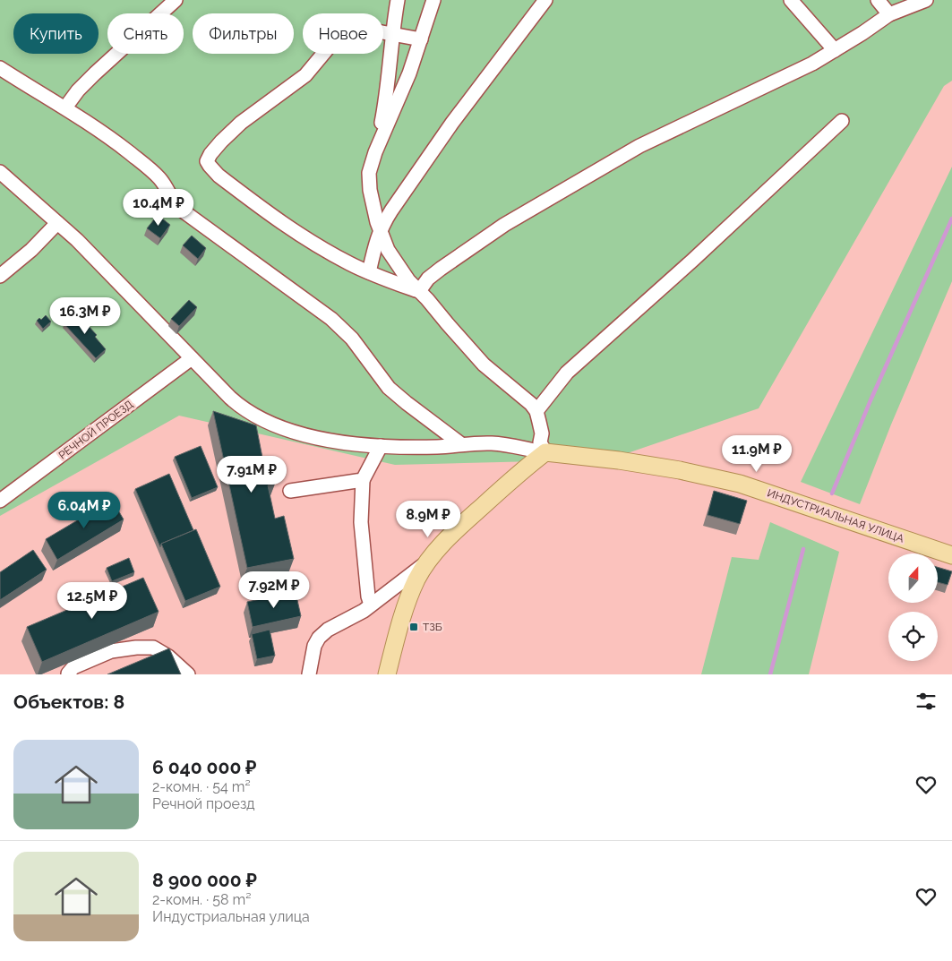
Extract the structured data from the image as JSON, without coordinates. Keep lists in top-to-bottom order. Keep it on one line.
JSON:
{"streets":{"main road":["ИНДУСТРИАЛЬНАЯ УЛИЦА"],"street":["РЕЧНОЙ ПРОЕЗД"]},"places":{"transit":["ТЗБ"]},"north":"top","page":{"chip":["Купить","Снять","Фильтры","Новое"],"price":["10.4M ₽","16.3M ₽","11.9M ₽","7.91M ₽","6.04M ₽","8.9M ₽","7.92M ₽","12.5M ₽"],"heading":"Объектов: 8","list":[{"name":"6 040 000 ₽","note":"2-комн. · 54 m² · Речной проезд"},{"name":"8 900 000 ₽","note":"2-комн. · 58 m² · Индустриальная улица"}]}}
